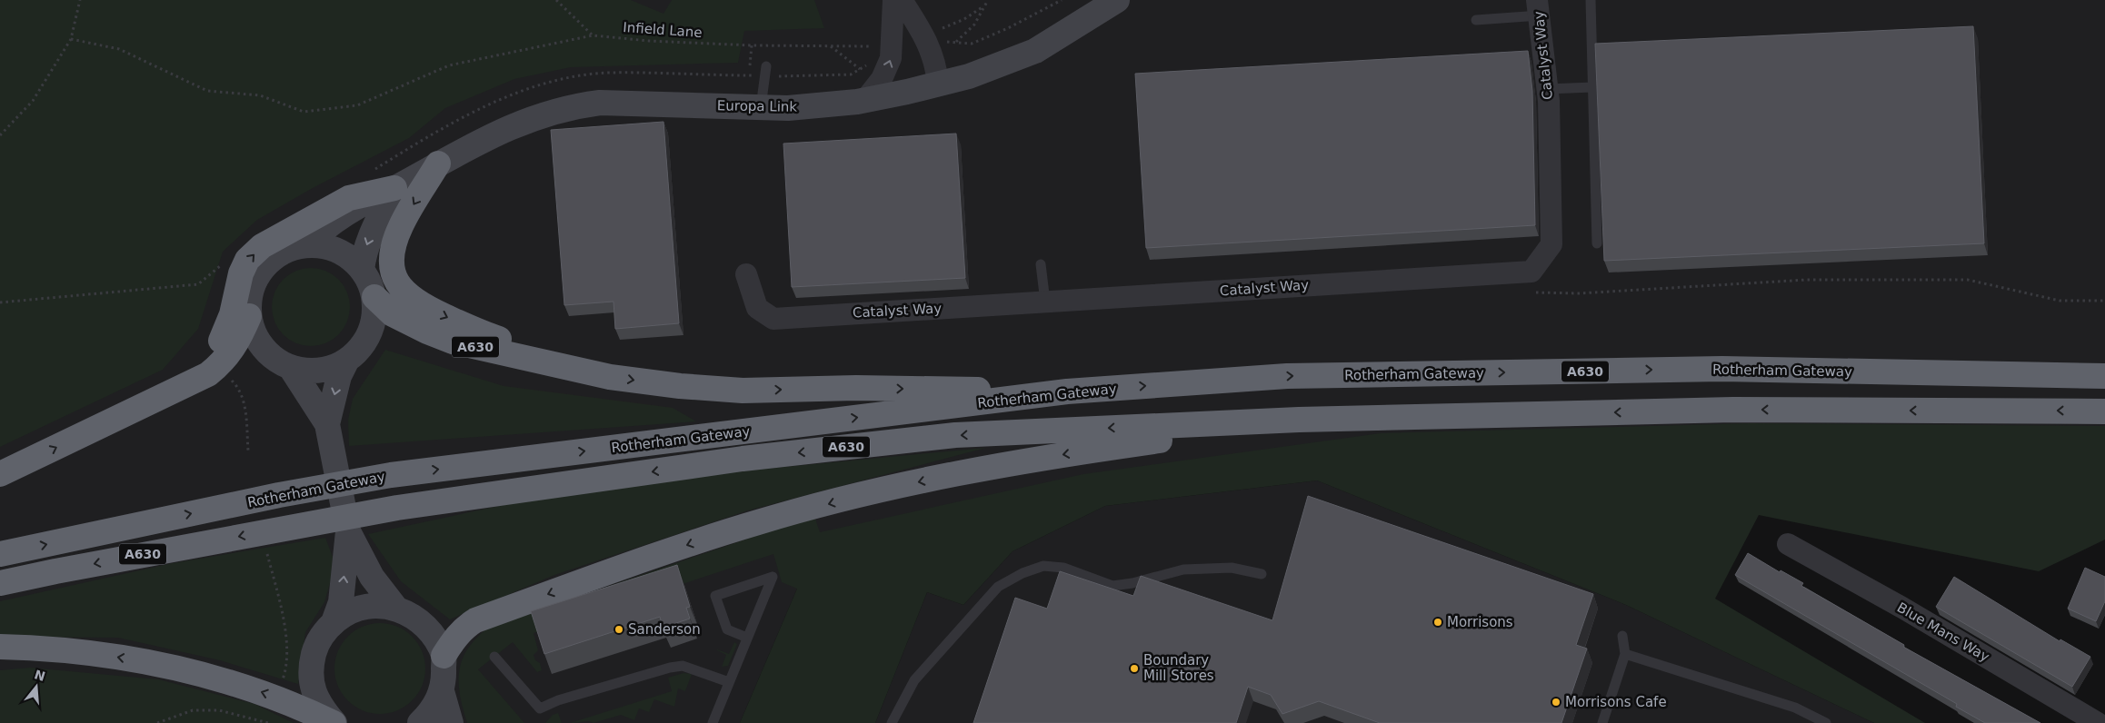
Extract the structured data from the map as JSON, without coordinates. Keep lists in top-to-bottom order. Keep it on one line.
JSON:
{"streets":{"highway":["A630","Rotherham Gateway"],"main road":["Europa Link"],"street":["Catalyst Way","Blue Mans Way"],"path":["Infield Lane"]},"crossings":[["Europa Link","A630"],["A630","Rotherham Gateway"]],"places":["Morrisons","Sanderson","Boundary Mill Stores","Morrisons Cafe"],"north":"top"}
